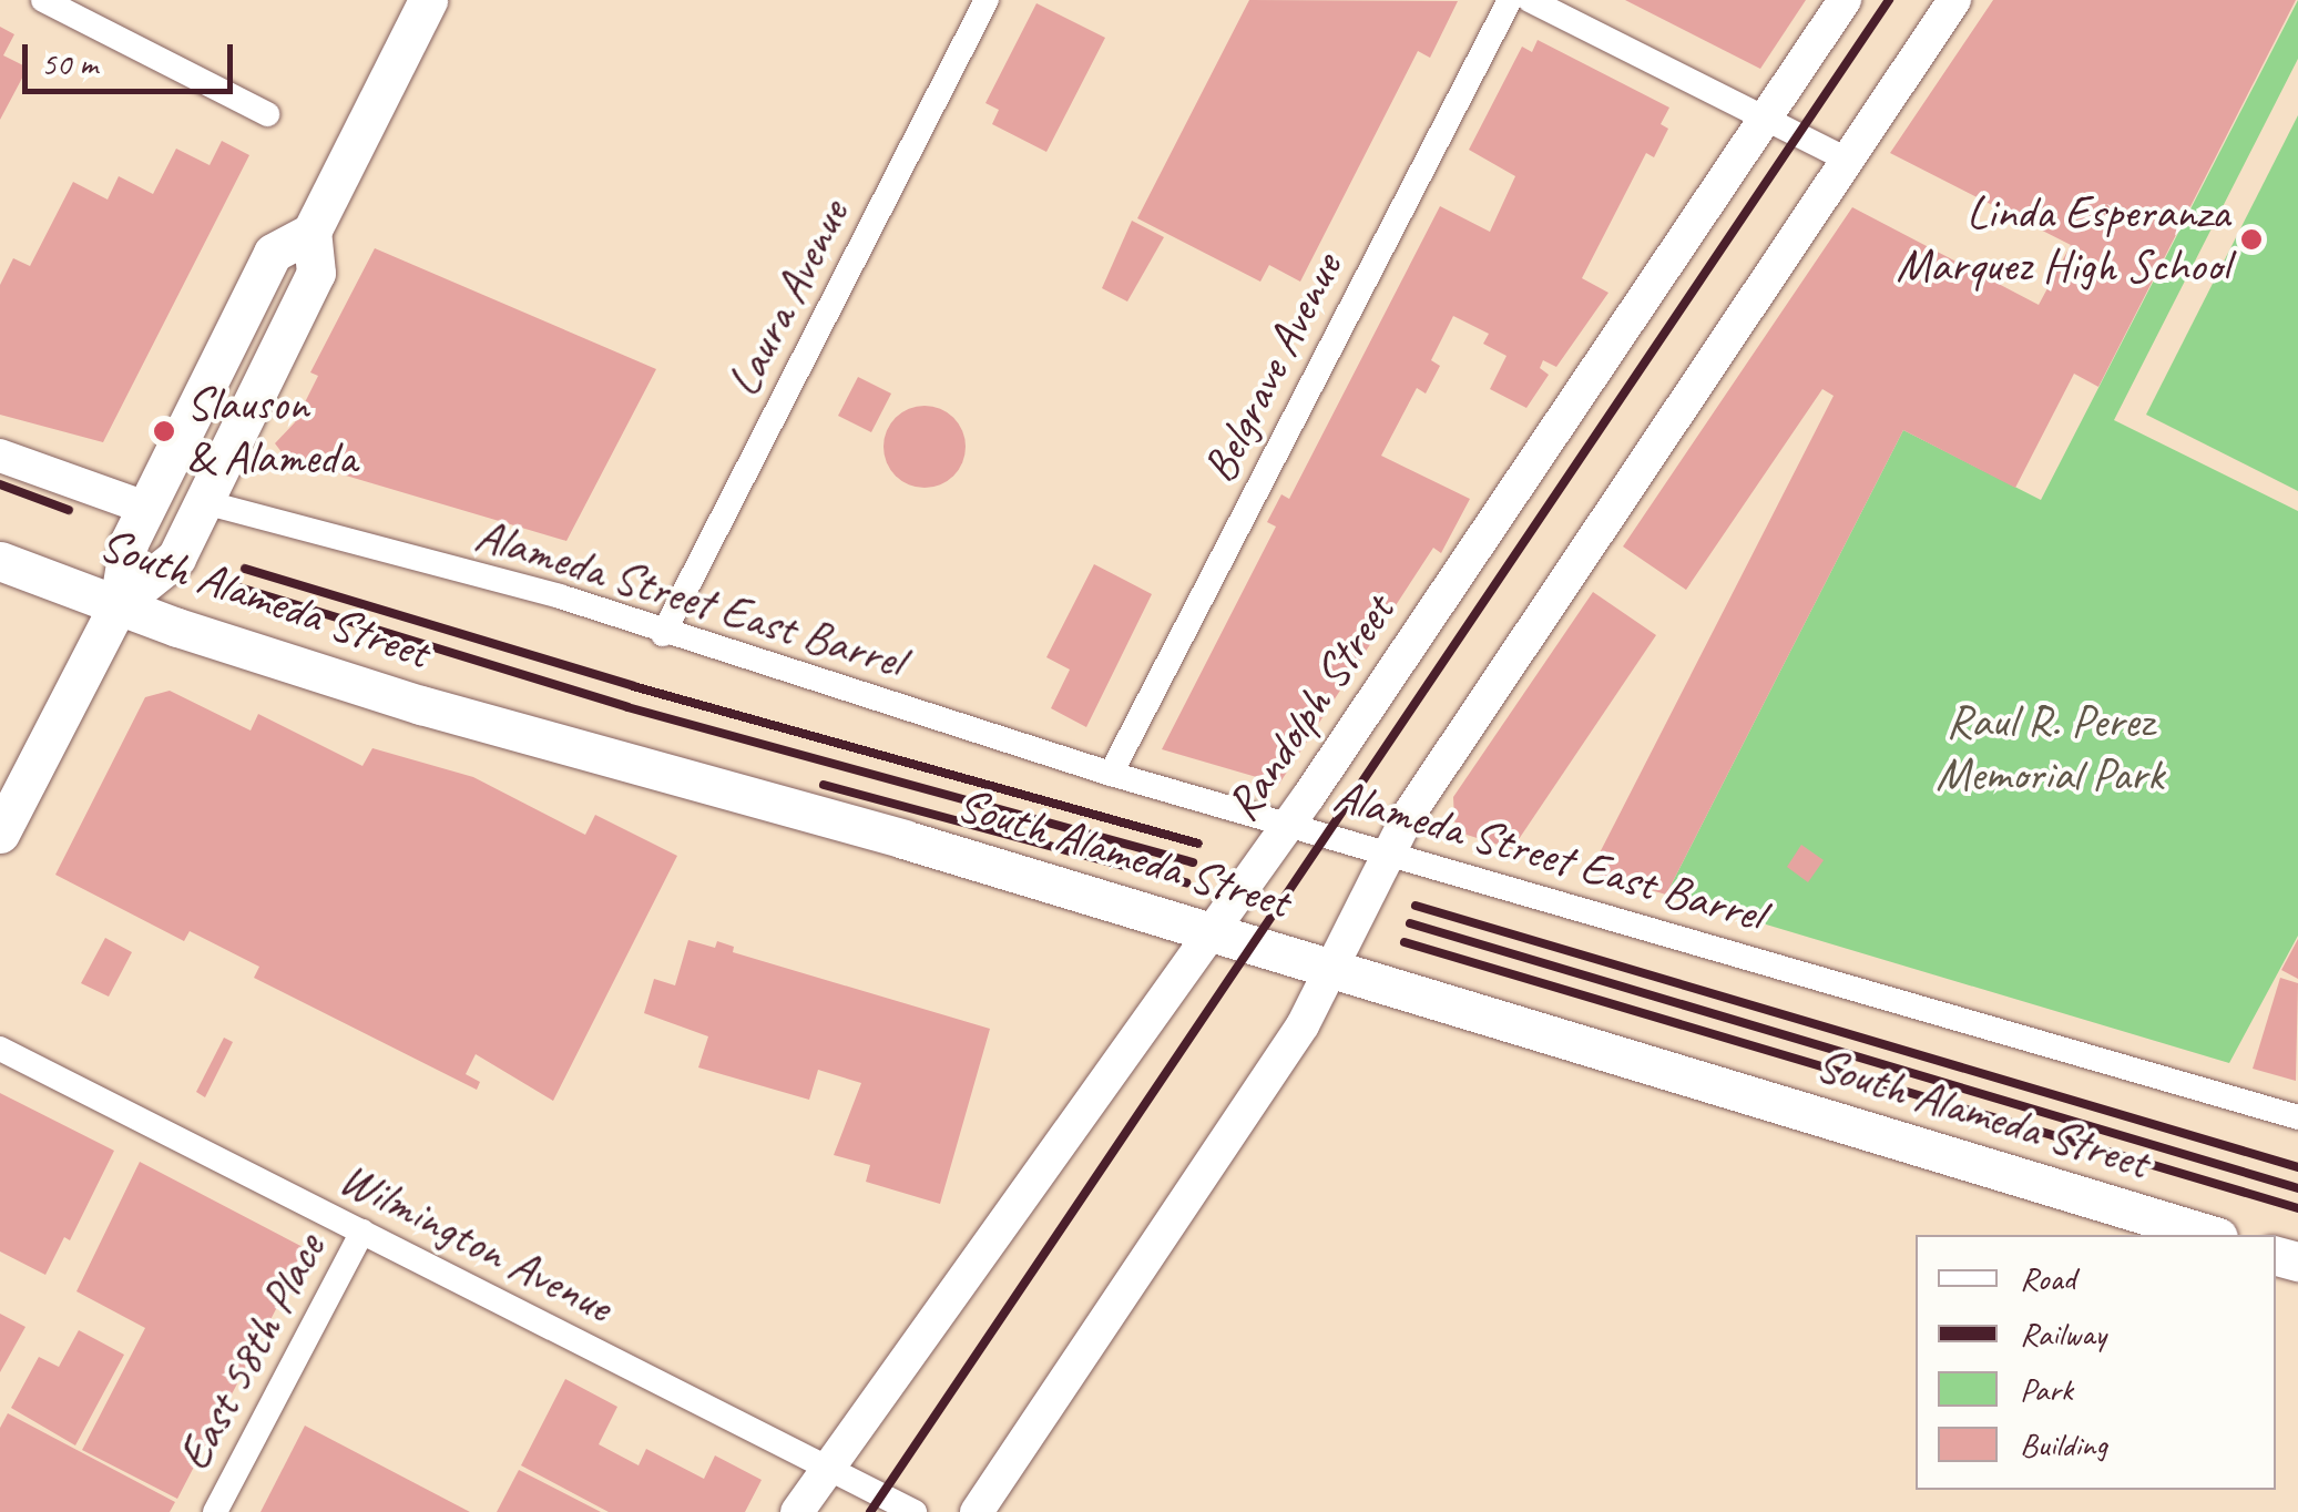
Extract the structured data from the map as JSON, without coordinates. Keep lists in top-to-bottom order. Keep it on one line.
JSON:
{"streets":{"main road":["South Alameda Street"],"street":["Laura Avenue","Belgrave Avenue","Alameda Street East Barrel","Randolph Street","Wilmington Avenue","East 58th Place"]},"crossings":[["Laura Avenue","Alameda Street East Barrel"],["Belgrave Avenue","Alameda Street East Barrel"],["South Alameda Street","Randolph Street"],["Alameda Street East Barrel","Randolph Street"],["Randolph Street","Wilmington Avenue"],["Wilmington Avenue","East 58th Place"]],"parks":["Raul R. Perez Memorial Park"],"places":["Linda Esperanza Marquez High School","Slauson & Alameda"],"legend":["Road","Railway","Park","Building"],"scale_bar":"50 m"}
